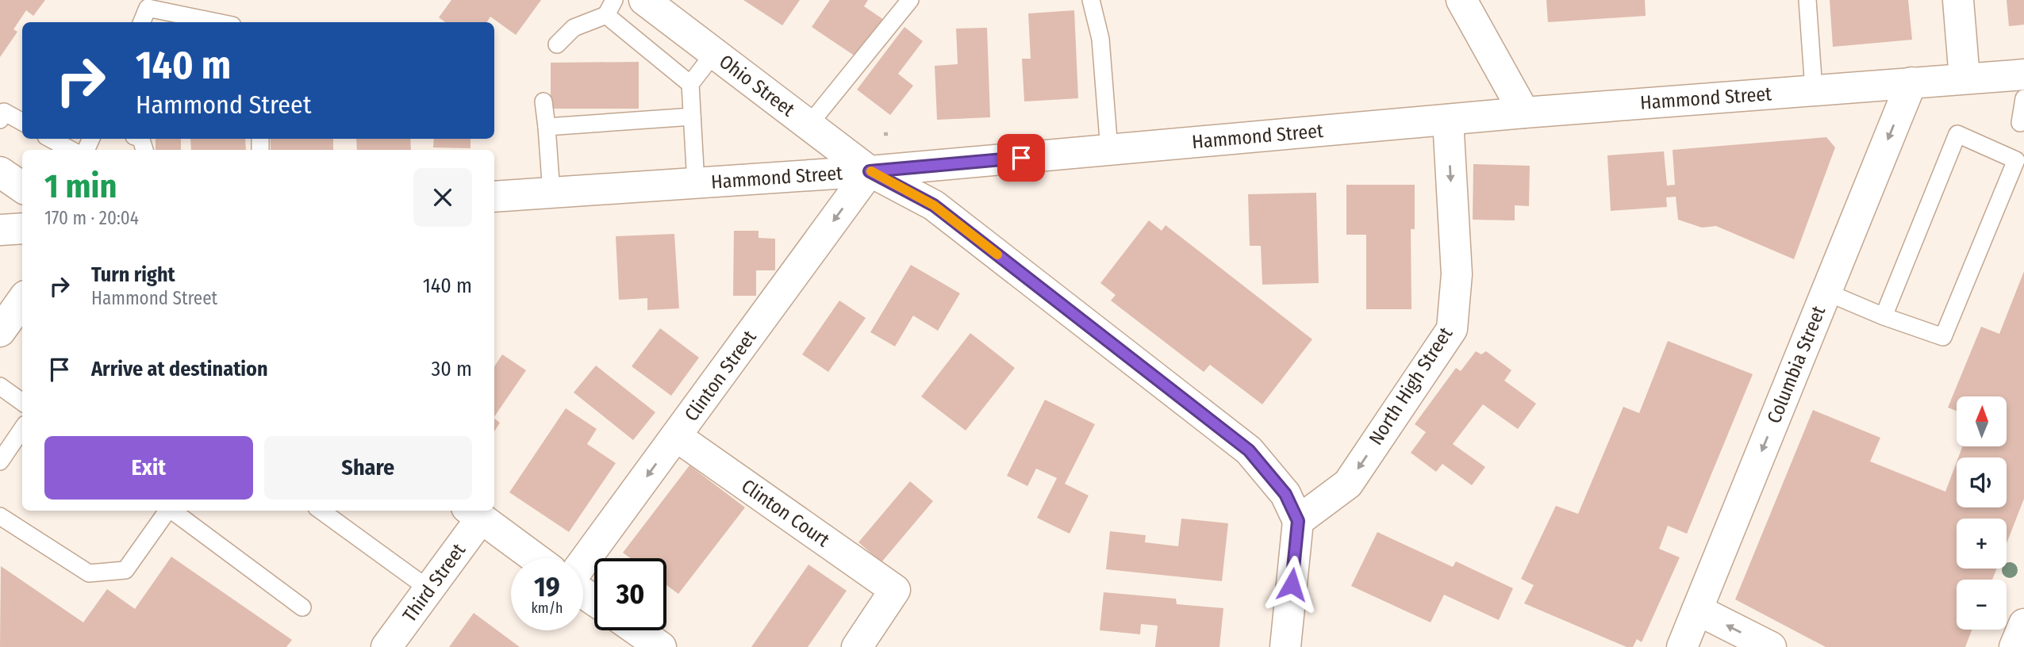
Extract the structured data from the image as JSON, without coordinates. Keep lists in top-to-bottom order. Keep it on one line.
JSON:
{"streets":{"street":["Ohio Street","Hammond Street","Columbia Street","Clinton Street","North High Street","Clinton Court","Third Street"]},"crossings":[["Ohio Street","Hammond Street"],["Ohio Street","Clinton Street"],["Ohio Street","North High Street"],["Hammond Street","Columbia Street"],["Hammond Street","Clinton Street"],["Hammond Street","North High Street"],["Clinton Street","Clinton Court"]],"one_way":["Columbia Street","Clinton Street","North High Street"],"north":"top","page":{"turn":["140 m","Hammond Street"],"heading":["1 min","170 m · 20:04"],"list":[{"name":"Turn right","note":"Hammond Street","value":"140 m"},{"name":"Arrive at destination","value":"30 m"}],"map_buttons":["+","−"],"buttons":["Exit","Share"],"speed":"19 km/h","limit":"30"}}
